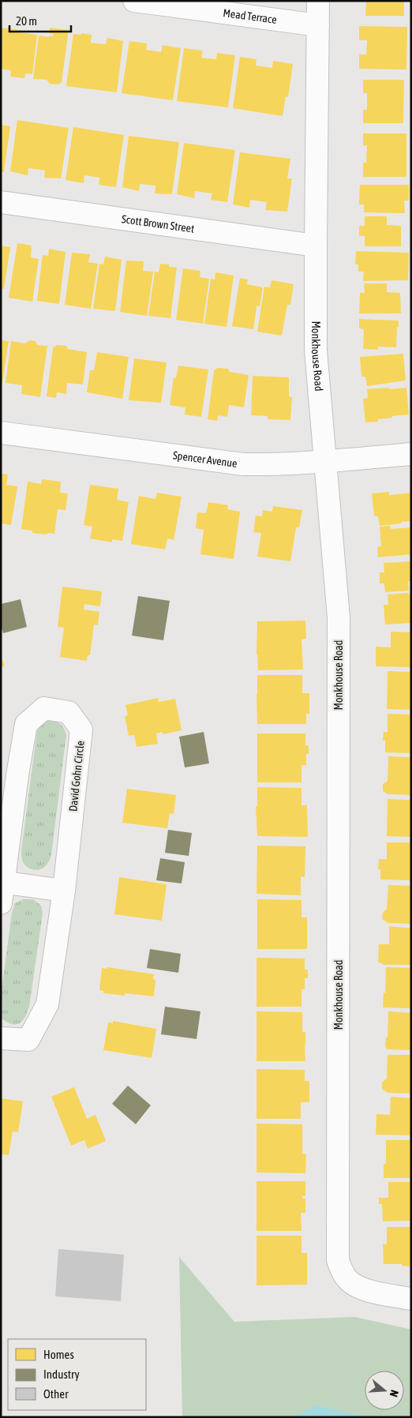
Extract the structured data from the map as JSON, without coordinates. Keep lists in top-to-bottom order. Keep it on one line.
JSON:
{"streets":{"street":["Mead Terrace","Scott Brown Street","Monkhouse Road","Spencer Avenue","David Gohn Circle"]},"crossings":[["Mead Terrace","Monkhouse Road"],["Scott Brown Street","Monkhouse Road"],["Monkhouse Road","Spencer Avenue"]],"legend":["Homes","Industry","Other"],"scale_bar":"20 m","north":"right"}
